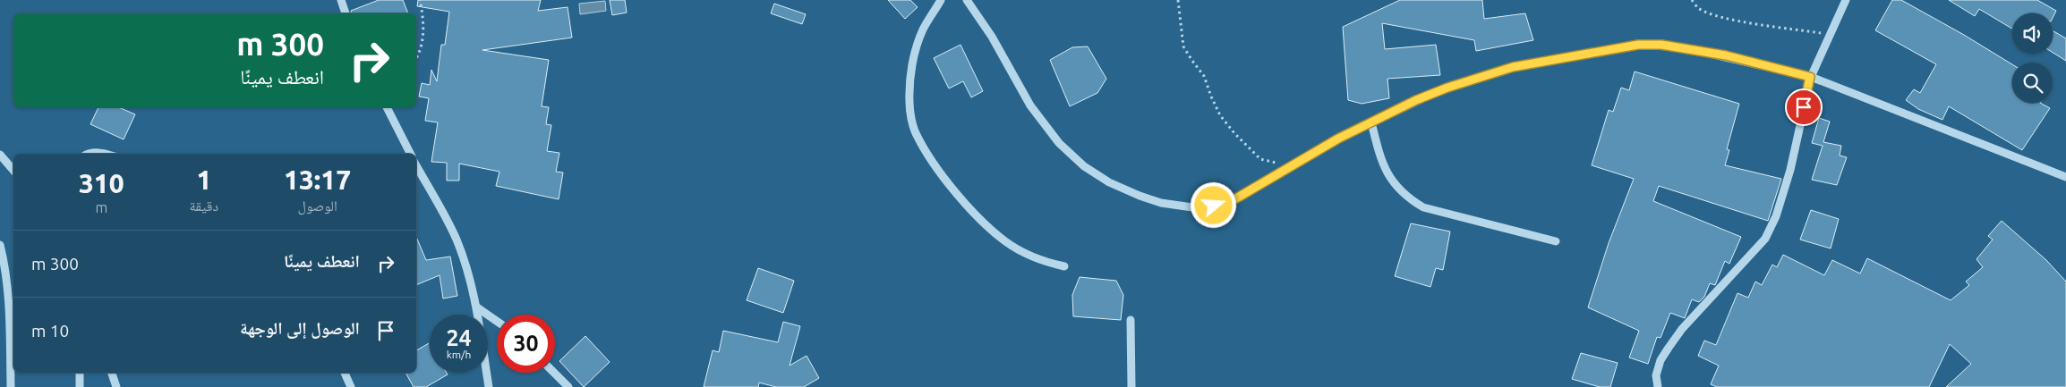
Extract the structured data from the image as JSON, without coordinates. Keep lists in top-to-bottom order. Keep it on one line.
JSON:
{"page":{"turn":["300 m","انعطف يمينًا"],"eta":["13:17","الوصول","1","دقيقة","310","m"],"list":[{"name":"انعطف يمينًا","value":"300 m"},{"name":"الوصول إلى الوجهة","value":"10 m"}],"speed":"24 km/h","limit":"30"}}
